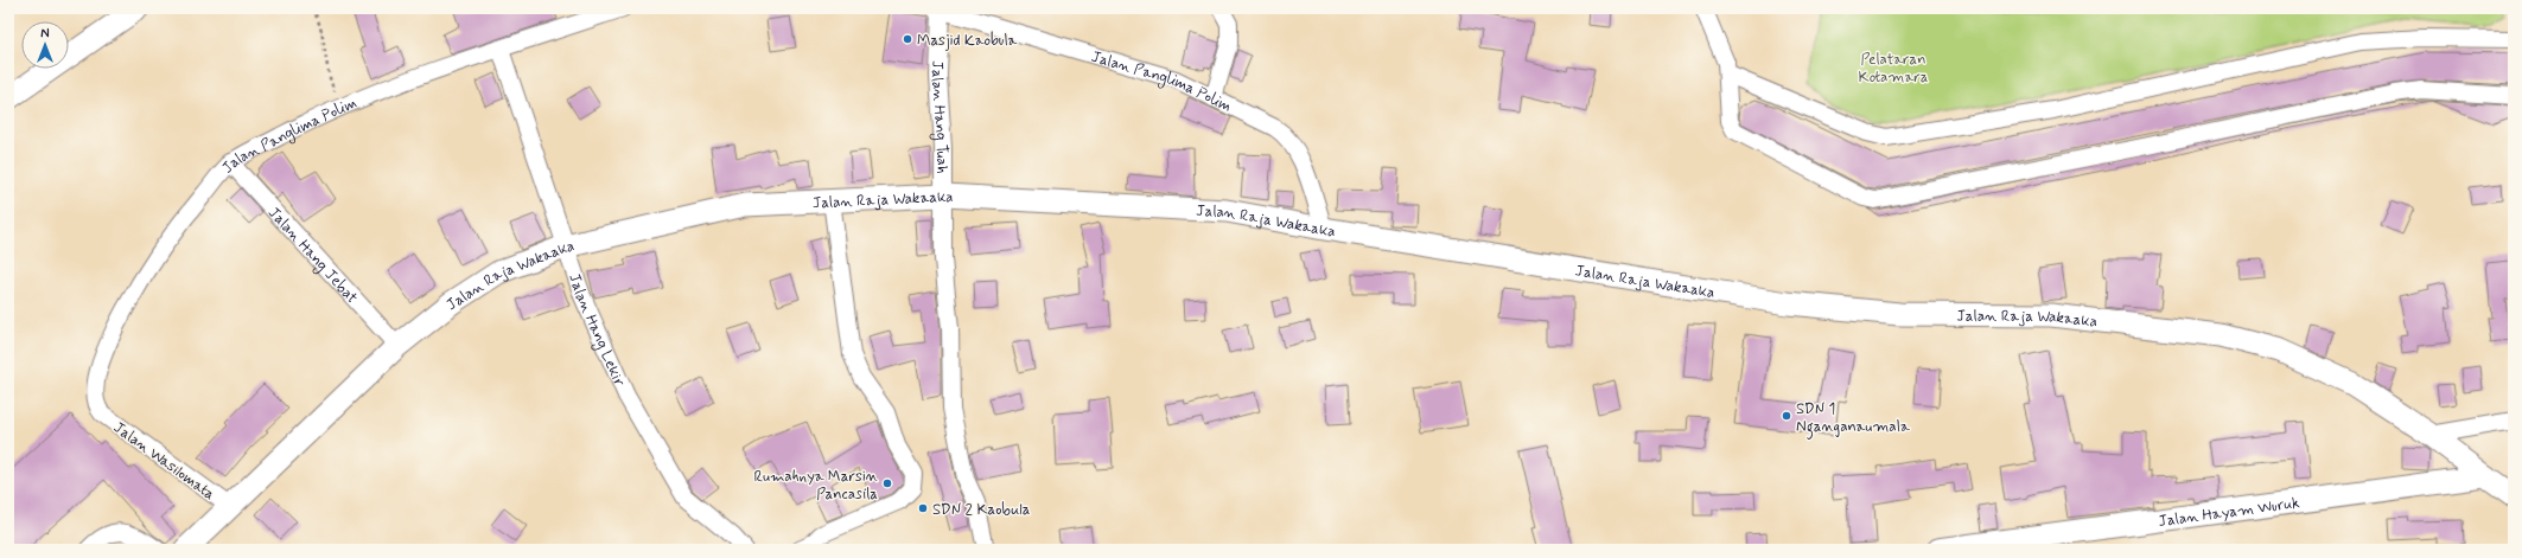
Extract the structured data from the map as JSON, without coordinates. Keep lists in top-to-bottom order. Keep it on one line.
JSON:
{"streets":{"street":["Jalan Panglima Polim","Jalan Hang Tuah","Jalan Raja Wakaaka","Jalan Hang Jebat","Jalan Hang Lekir","Jalan Wasilomata","Jalan Hayam Wuruk"]},"crossings":[["Jalan Panglima Polim","Jalan Hang Tuah"],["Jalan Panglima Polim","Jalan Raja Wakaaka"],["Jalan Panglima Polim","Jalan Hang Jebat"],["Jalan Panglima Polim","Jalan Hang Lekir"],["Jalan Panglima Polim","Jalan Wasilomata"],["Jalan Hang Tuah","Jalan Raja Wakaaka"],["Jalan Raja Wakaaka","Jalan Hang Jebat"],["Jalan Raja Wakaaka","Jalan Hang Lekir"],["Jalan Raja Wakaaka","Jalan Wasilomata"],["Jalan Raja Wakaaka","Jalan Hayam Wuruk"]],"parks":["Pelataran Kotamara"],"places":["Masjid Kaobula","SDN 1 Nganganaumala","Rumahnya Marsin Pancasila","SDN 2 Kaobula"],"north":"top"}
